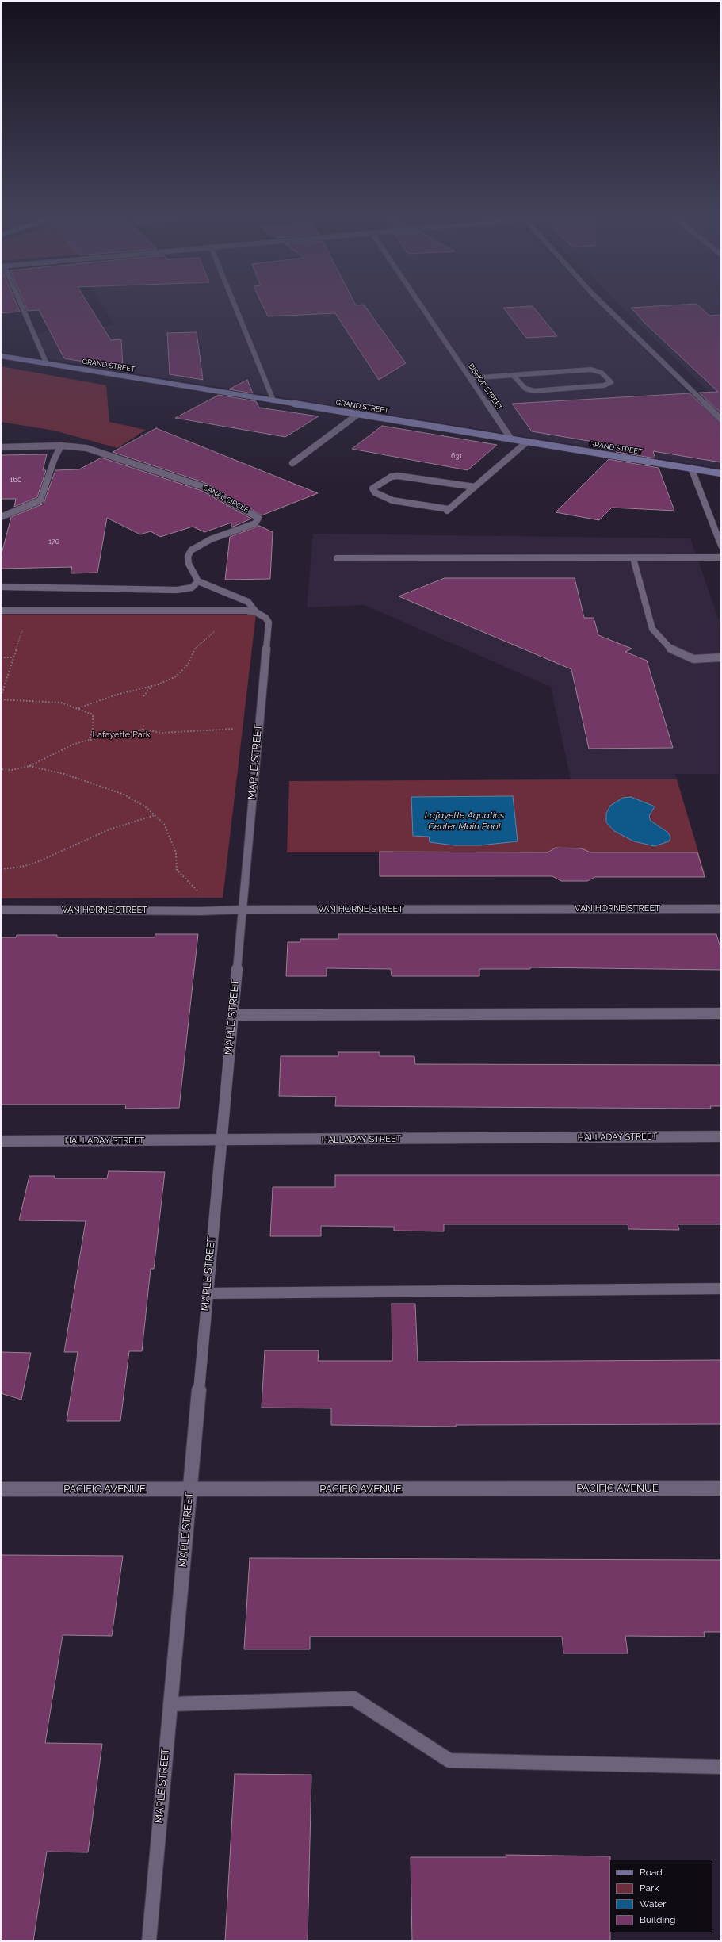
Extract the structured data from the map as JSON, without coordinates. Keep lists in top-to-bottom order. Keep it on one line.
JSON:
{"streets":{"main road":["GRAND STREET"],"street":["BISHOP STREET","CANAL CIRCLE","MAPLE STREET","VAN HORNE STREET","HALLADAY STREET","PACIFIC AVENUE"]},"crossings":[["GRAND STREET","BISHOP STREET"],["MAPLE STREET","VAN HORNE STREET"],["MAPLE STREET","HALLADAY STREET"],["MAPLE STREET","PACIFIC AVENUE"]],"water":["Lafayette Aquatics Center Main Pool"],"parks":["Lafayette Park"],"house_numbers":["631","160","170"],"legend":["Road","Park","Water","Building"]}
